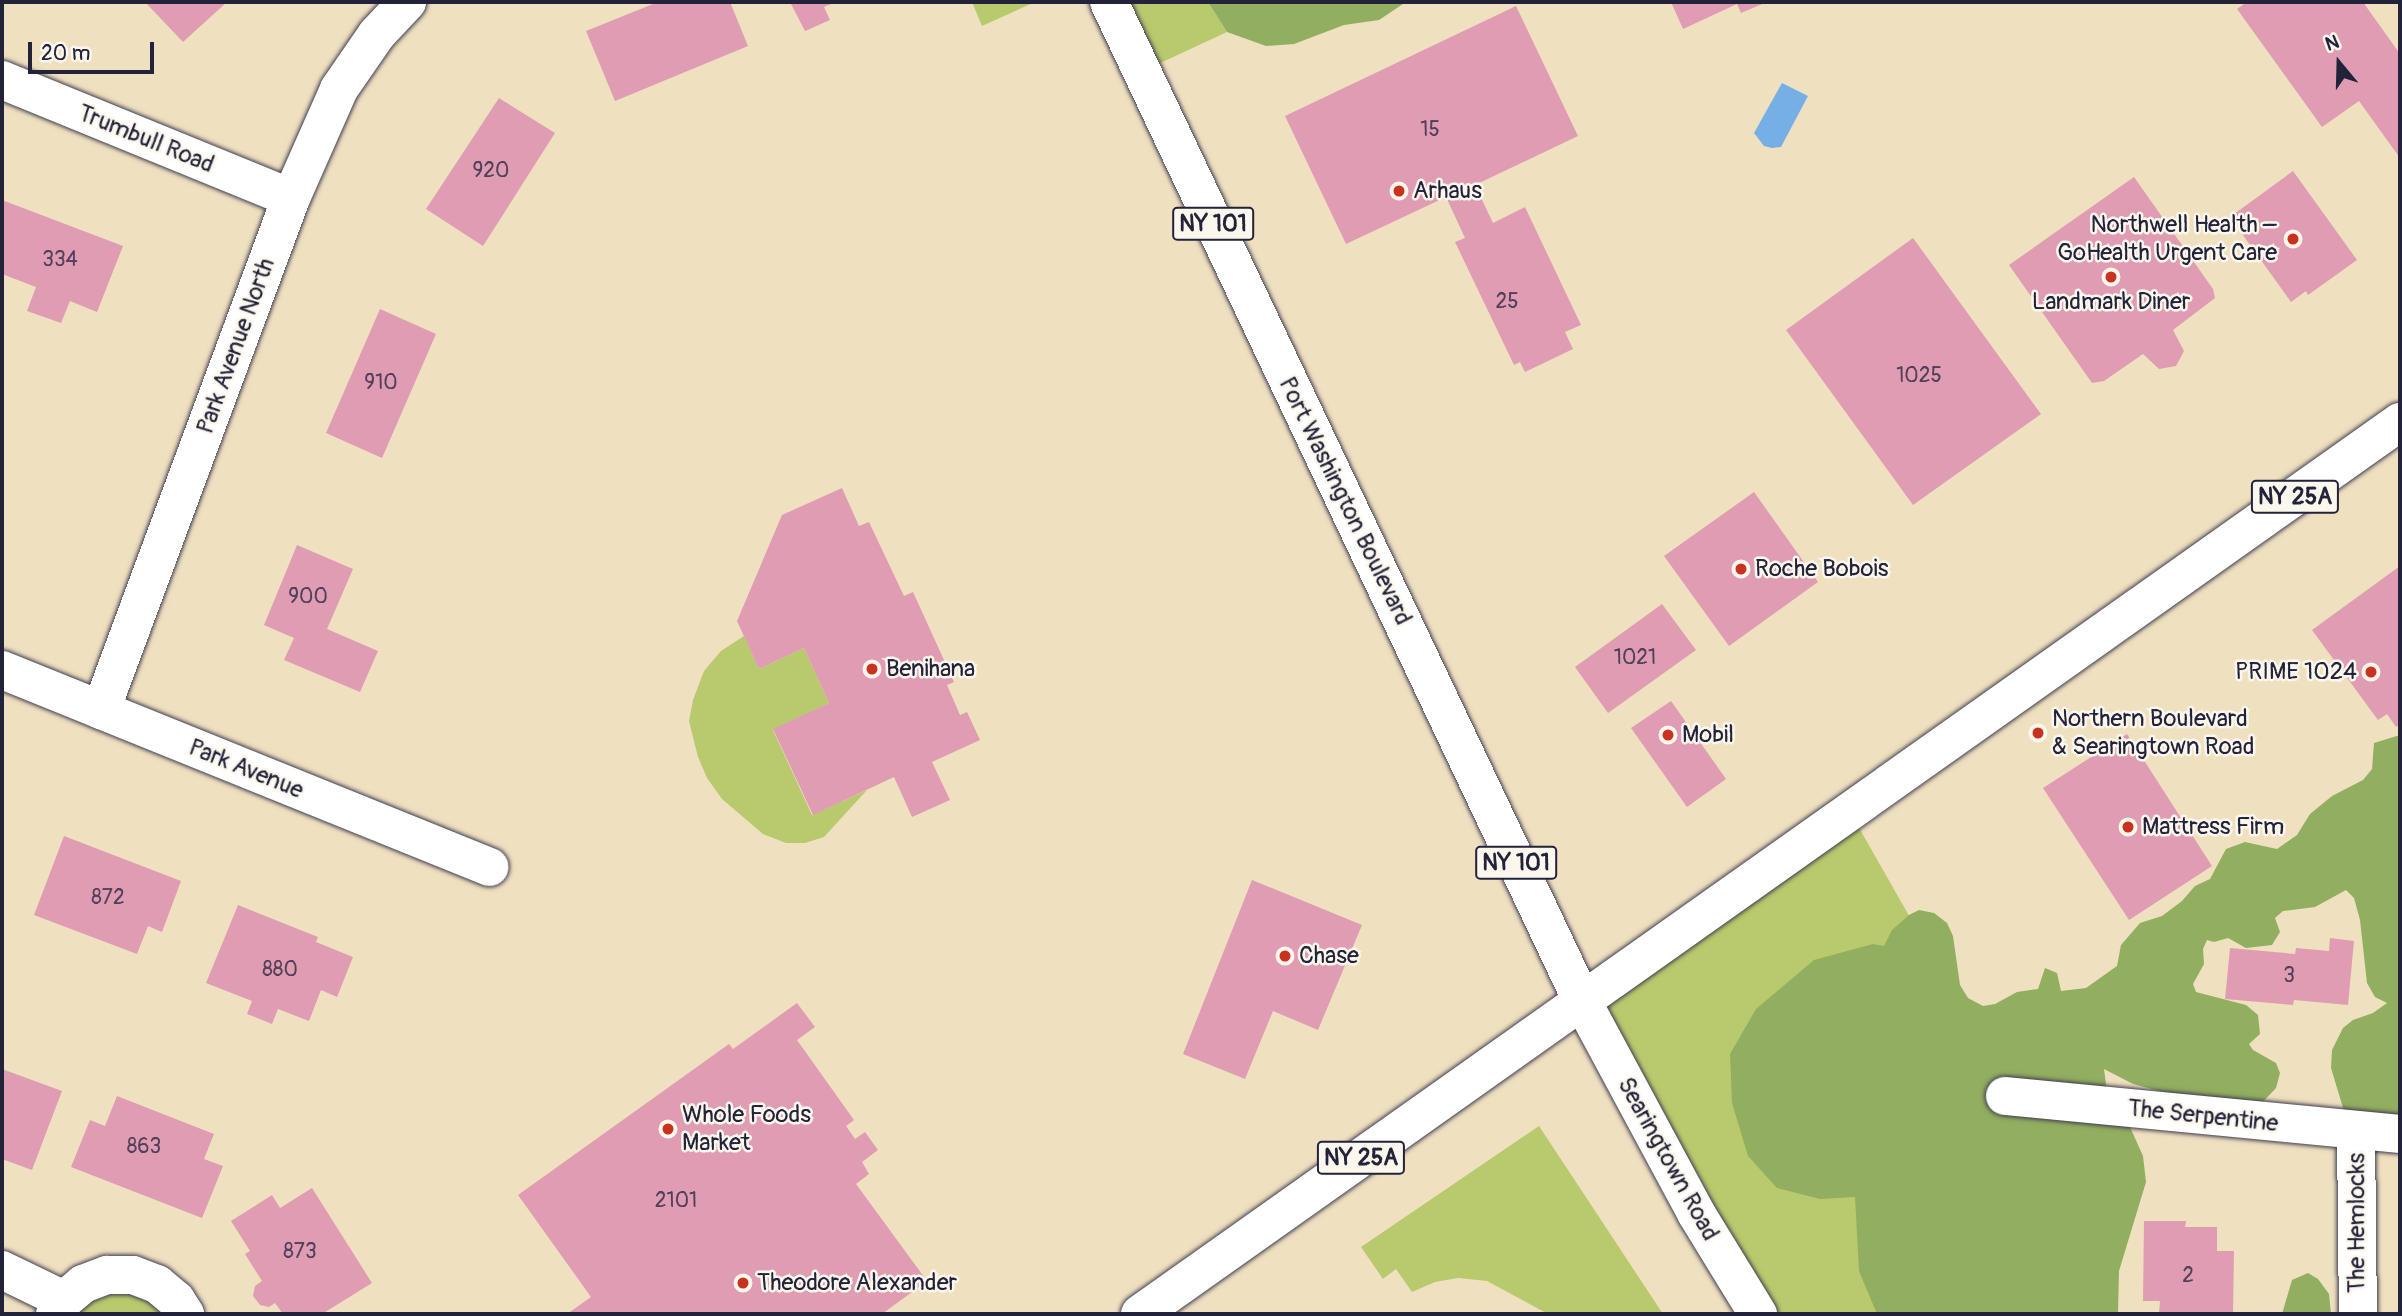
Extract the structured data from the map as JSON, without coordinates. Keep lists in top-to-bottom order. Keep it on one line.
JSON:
{"streets":{"main road":["Trumbull Road","NY 101","Park Avenue North","NY 25A","Port Washington Boulevard","Park Avenue","The Serpentine","Searingtown Road","The Hemlocks"]},"crossings":[["Trumbull Road","Park Avenue North"],["Park Avenue North","Park Avenue"],["NY 25A","Port Washington Boulevard"],["NY 25A","Searingtown Road"],["Port Washington Boulevard","Searingtown Road"],["The Serpentine","The Hemlocks"]],"places":["Arhaus","Northwell Health – GoHealth Urgent Care","Landmark Diner","Roche Bobois","Benihana","PRIME 1024","Northern Boulevard & Searingtown Road","Mobil","Mattress Firm","Chase","Whole Foods Market","Theodore Alexander"],"house_numbers":["15","920","334","25","1025","910","900","1021","872","880","3","863","2101","873","2"],"scale_bar":"20 m","north":"top"}
